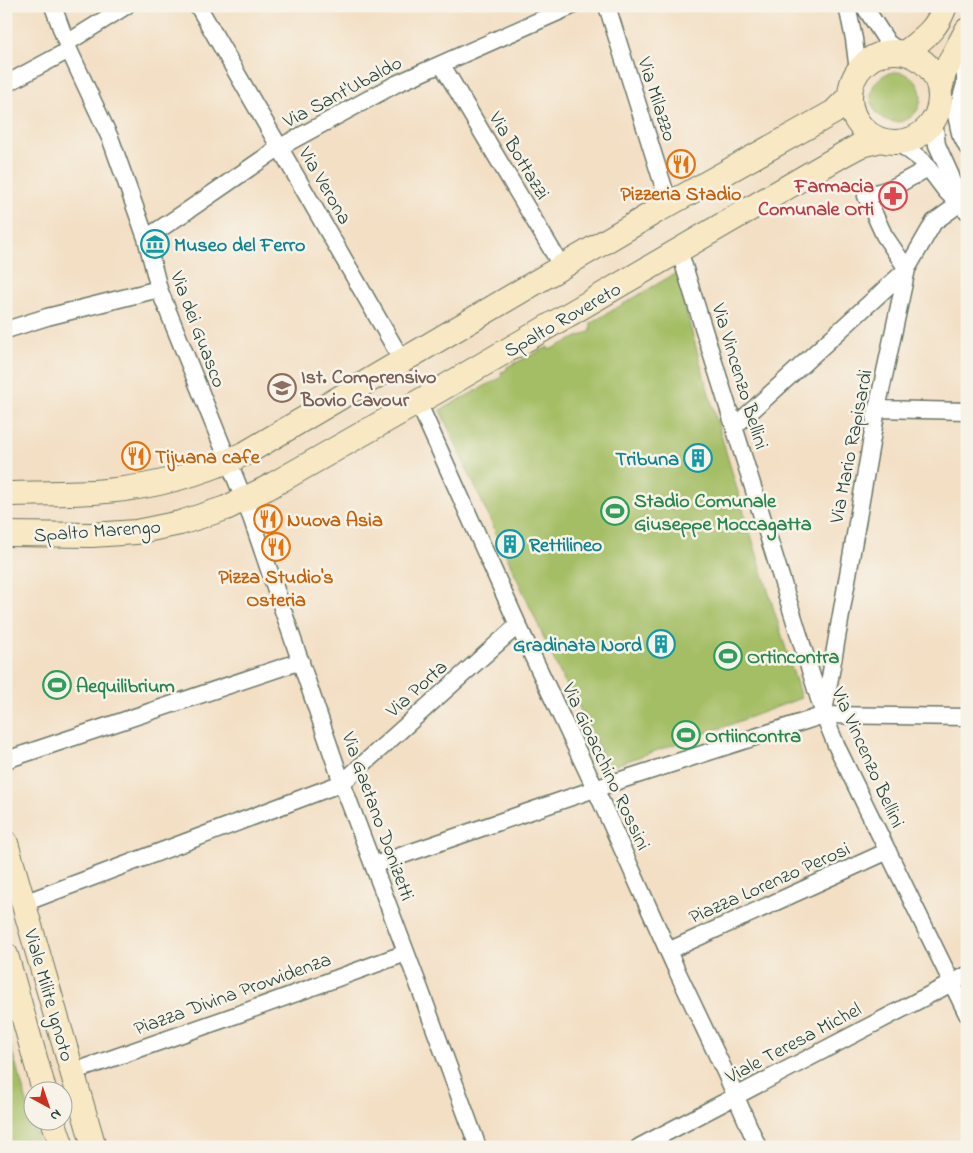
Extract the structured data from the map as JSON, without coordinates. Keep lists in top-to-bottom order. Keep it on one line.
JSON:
{"streets":{"main road":["Spalto Rovereto","Spalto Marengo","Viale Milite Ignoto"],"street":["Via Sant'Ubaldo","Via Milazzo","Via Bottazzi","Via Verona","Via dei Guasco","Via Vincenzo Bellini","Via Mario Rapisardi","Via Porta","Via Gioacchino Rossini","Via Gaetano Donizetti","Piazza Lorenzo Perosi","Piazza Divina Provvidenza","Viale Teresa Michel"]},"crossings":[["Via Sant'Ubaldo","Via Bottazzi"],["Via Sant'Ubaldo","Via Verona"],["Via Sant'Ubaldo","Via dei Guasco"],["Spalto Rovereto","Via dei Guasco"],["Spalto Rovereto","Via Vincenzo Bellini"],["Spalto Rovereto","Spalto Marengo"],["Spalto Rovereto","Via Gioacchino Rossini"],["Spalto Rovereto","Via Gaetano Donizetti"],["Via dei Guasco","Spalto Marengo"],["Via dei Guasco","Via Gaetano Donizetti"],["Via Vincenzo Bellini","Via Mario Rapisardi"],["Via Vincenzo Bellini","Piazza Lorenzo Perosi"],["Via Vincenzo Bellini","Viale Teresa Michel"],["Spalto Marengo","Via Gaetano Donizetti"],["Via Porta","Via Gioacchino Rossini"],["Via Porta","Via Gaetano Donizetti"],["Via Gioacchino Rossini","Piazza Lorenzo Perosi"],["Via Gioacchino Rossini","Viale Teresa Michel"],["Via Gaetano Donizetti","Piazza Divina Provvidenza"],["Piazza Divina Provvidenza","Viale Milite Ignoto"]],"places":{"restaurant":["Pizzeria Stadio","Tijuana cafe","Nuova Asia","Pizza Studio's Osteria"],"pharmacy":["Farmacia Comunale Orti"],"museum":["Museo del Ferro"],"school or university":["Ist. Comprensivo Bovio Cavour"],"building":["Tribuna","Rettilineo","Gradinata Nord"],"sports":["Stadio Comunale Giuseppe Moccagatta","Ortincontra","Aequilibrium","Ortiincontra"]},"north":"bottom right"}
